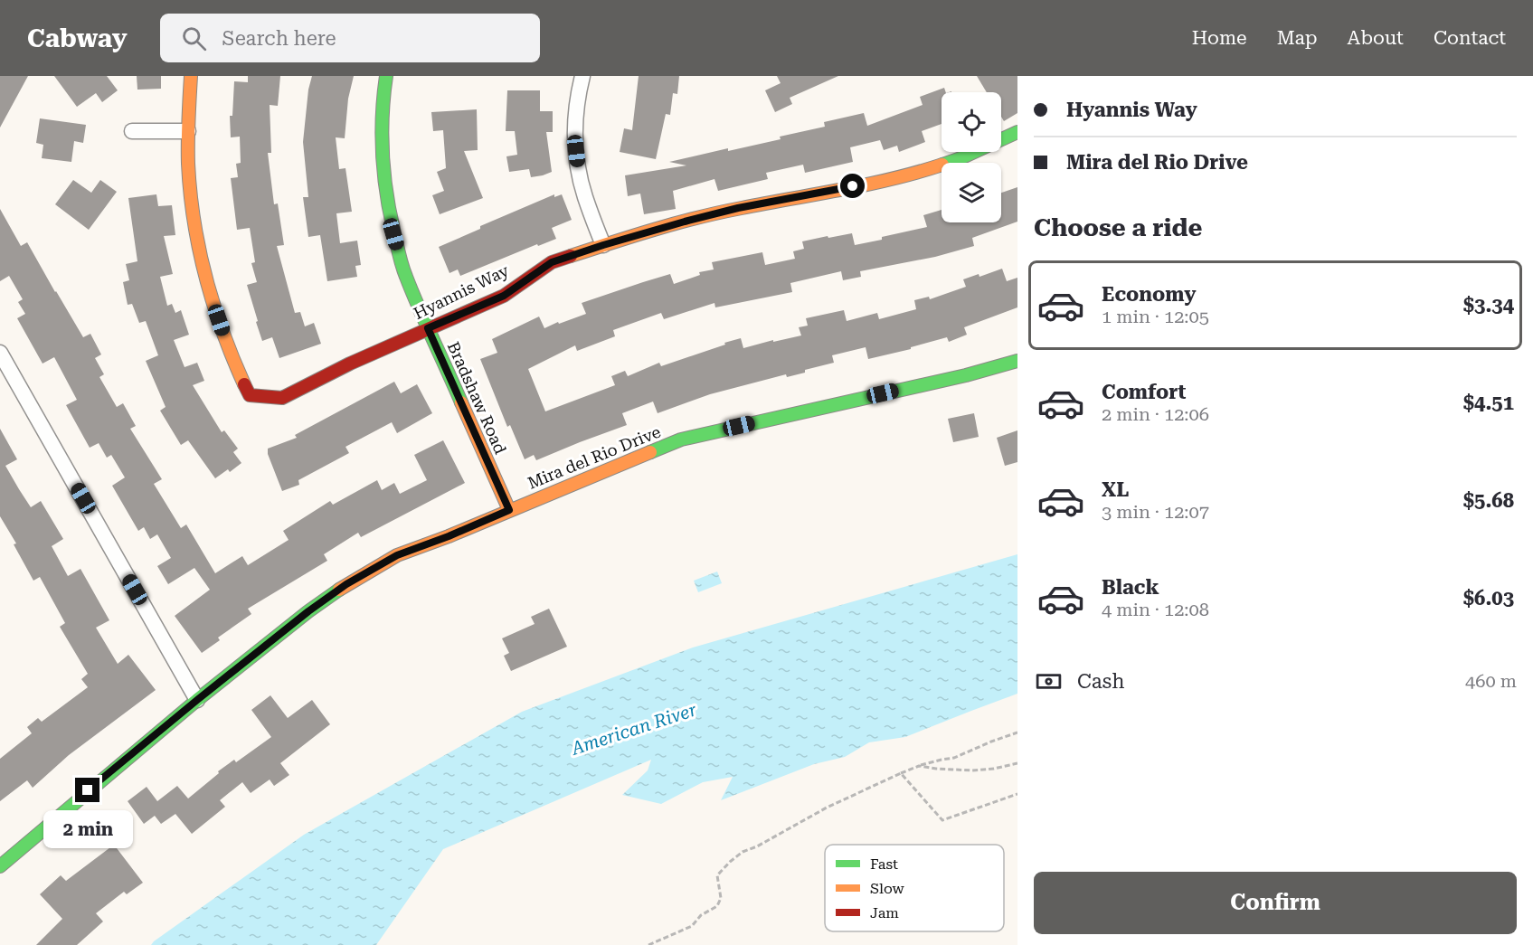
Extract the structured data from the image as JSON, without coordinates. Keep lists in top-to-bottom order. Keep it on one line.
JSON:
{"streets":{"street":["Hyannis Way","Bradshaw Road","Mira del Rio Drive"]},"crossings":[["Hyannis Way","Bradshaw Road"],["Bradshaw Road","Mira del Rio Drive"]],"water":["American River"],"legend":["Fast","Slow","Jam"],"page":{"header":"Cabway","search":"Search here","nav":["Home","Map","About","Contact"],"banner":["Hyannis Way","Mira del Rio Drive"],"heading":"Choose a ride","list":[{"name":"Economy","note":"1 min · 12:05","value":"$3.34"},{"name":"Comfort","note":"2 min · 12:06","value":"$4.51"},{"name":"XL","note":"3 min · 12:07","value":"$5.68"},{"name":"Black","note":"4 min · 12:08","value":"$6.03"}],"pay":["Cash","460 m"],"bubble":"2 min","buttons":"Confirm"}}
